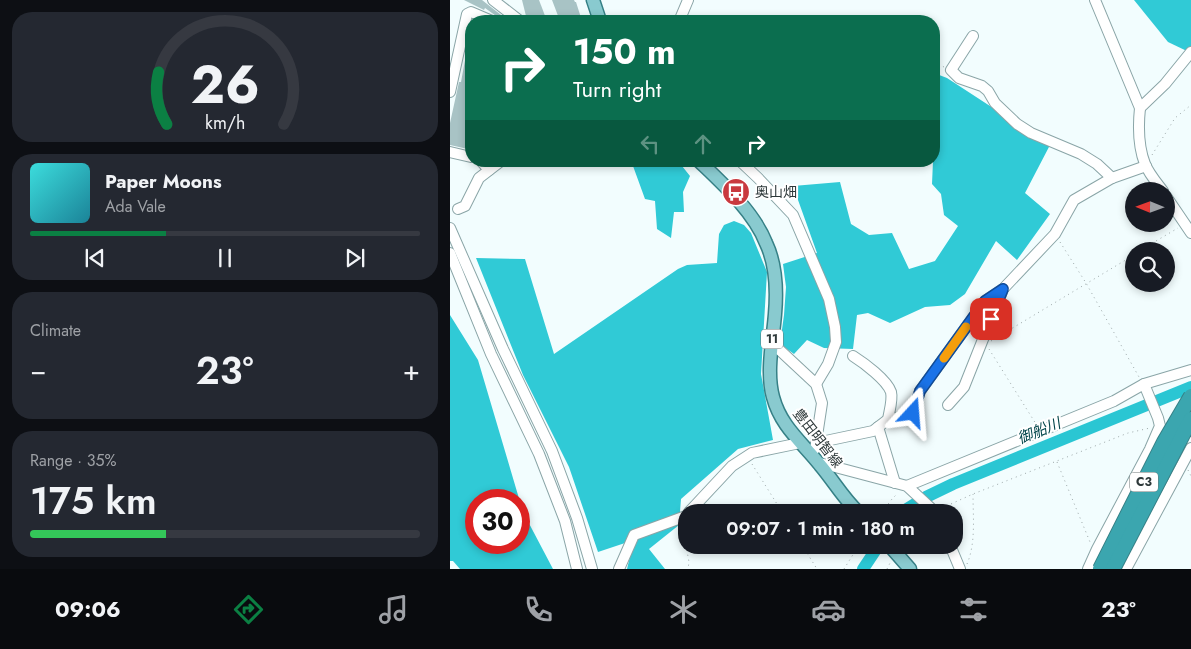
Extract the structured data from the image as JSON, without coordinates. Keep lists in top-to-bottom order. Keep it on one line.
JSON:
{"streets":{"highway":["C3"],"main road":["11","豊田明智線"]},"water":["御船川"],"places":{"bus stop":["奥山畑"]},"north":"left","page":{"turn":["150 m","Turn right"],"song":["Paper Moons","Ada Vale"],"tile":["Climate",["Range · 35%","175 km"]],"heat":["−","23°","+"],"limit":"30","trip":"09:07 · 1 min · 180 m","tabs":["09:06","23°"],"gauge":["26","km/h"]}}
